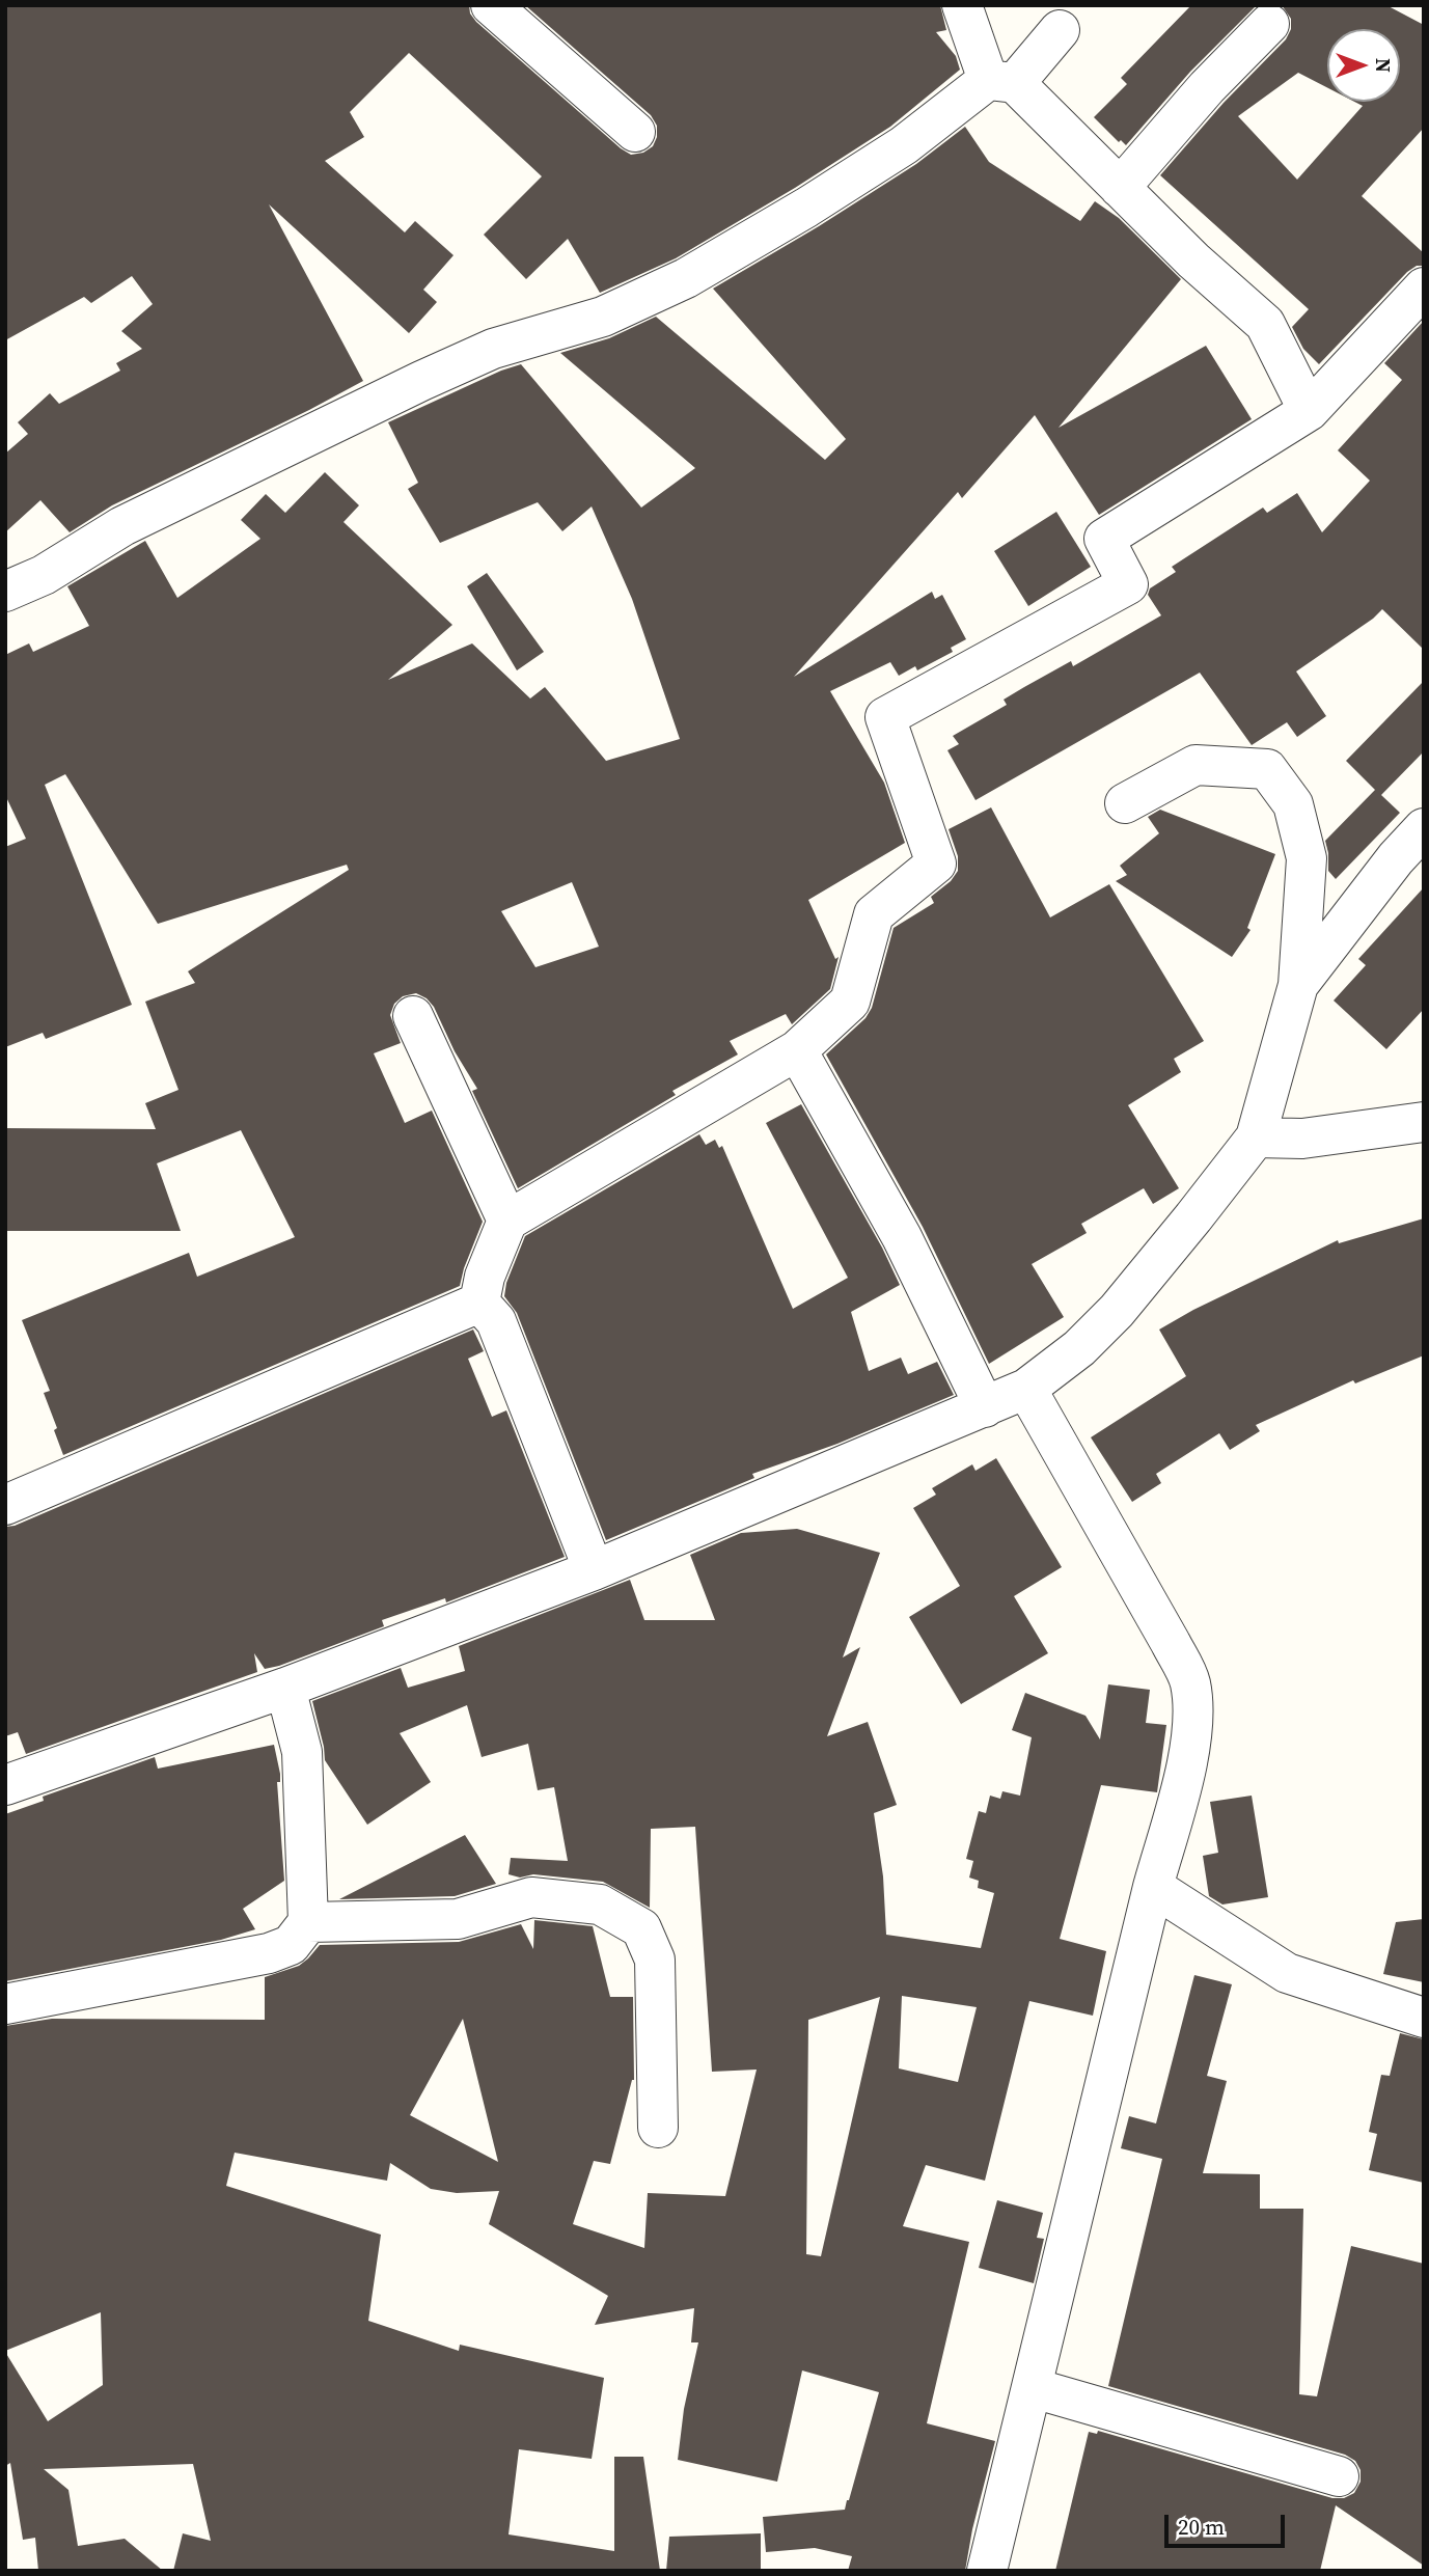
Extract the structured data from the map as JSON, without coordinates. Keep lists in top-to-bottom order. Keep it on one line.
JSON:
{"scale_bar":"20 m","north":"right"}
